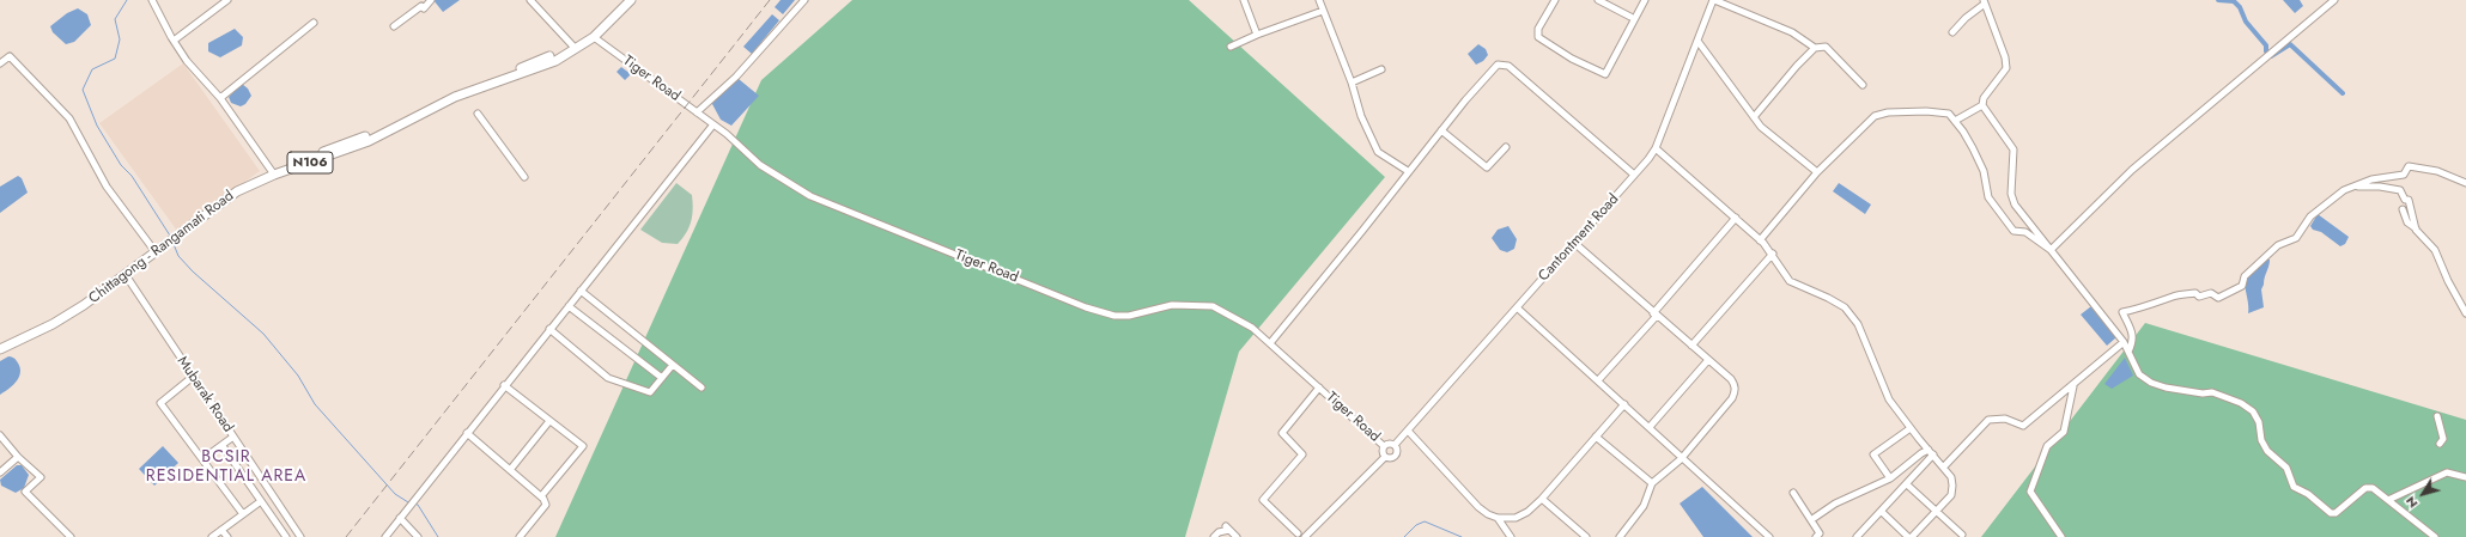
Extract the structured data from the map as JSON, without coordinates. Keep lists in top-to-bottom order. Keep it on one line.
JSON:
{"streets":{"highway":["N106","Chittagong - Rangamati Road"],"street":["Tiger Road","Cantontment Road","Mubarak Road"]},"crossings":[["Tiger Road","Cantontment Road"],["Tiger Road","Chittagong - Rangamati Road"],["Chittagong - Rangamati Road","Mubarak Road"]],"districts":["BCSIR RESIDENTIAL AREA"],"north":"bottom left"}
